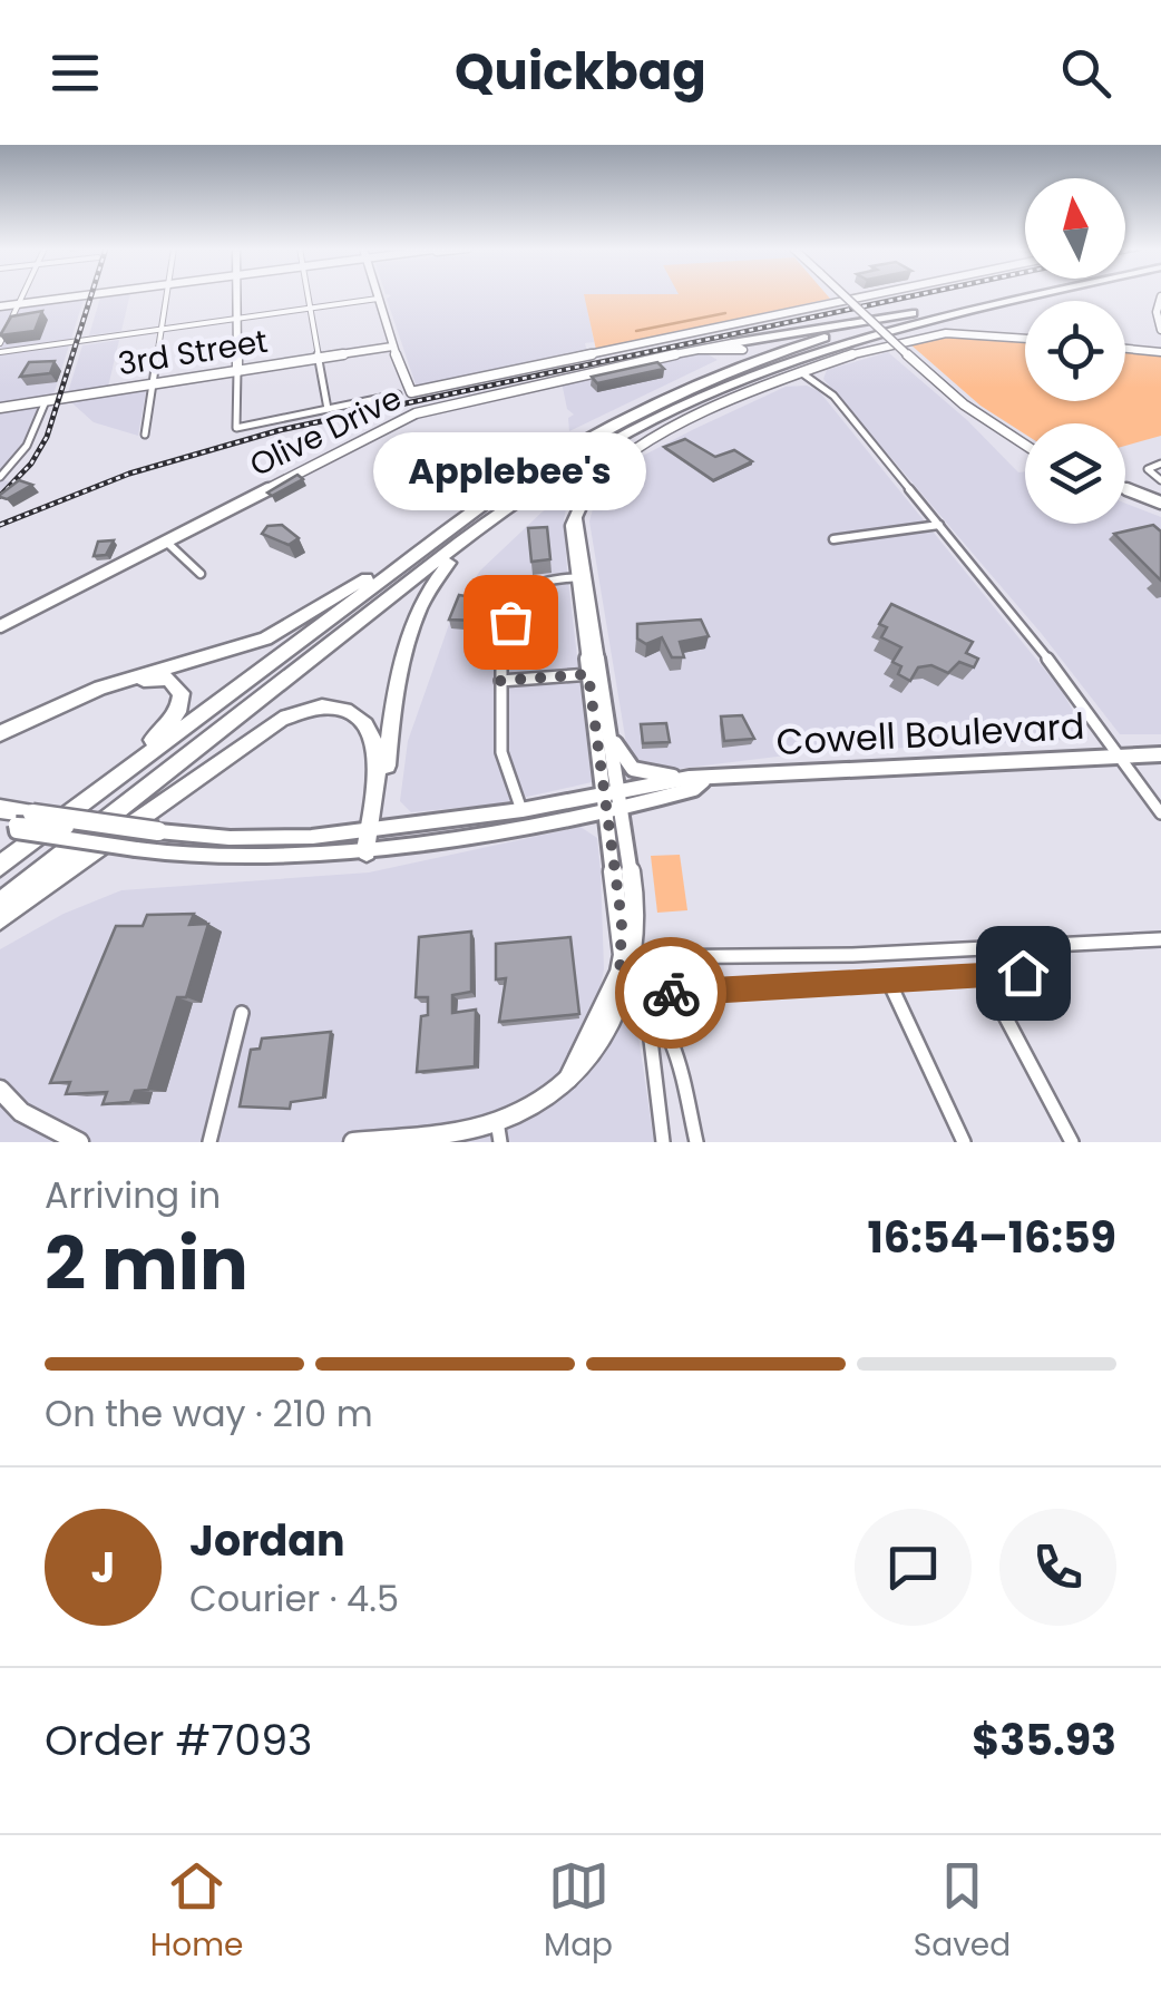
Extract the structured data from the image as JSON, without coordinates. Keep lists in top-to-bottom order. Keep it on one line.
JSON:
{"streets":{"street":["3rd Street","Olive Drive","Cowell Boulevard"]},"places":["Applebee's"],"north":"top","page":{"header":"Quickbag","bubble":"Applebee's","heading":["2 min","Arriving in","16:54–16:59"],"panel":["Jordan","Courier · 4.5","Order #7093","$35.93"],"bar":"On the way · 210 m","round":"J","tabs":["Home","Map","Saved"]}}
